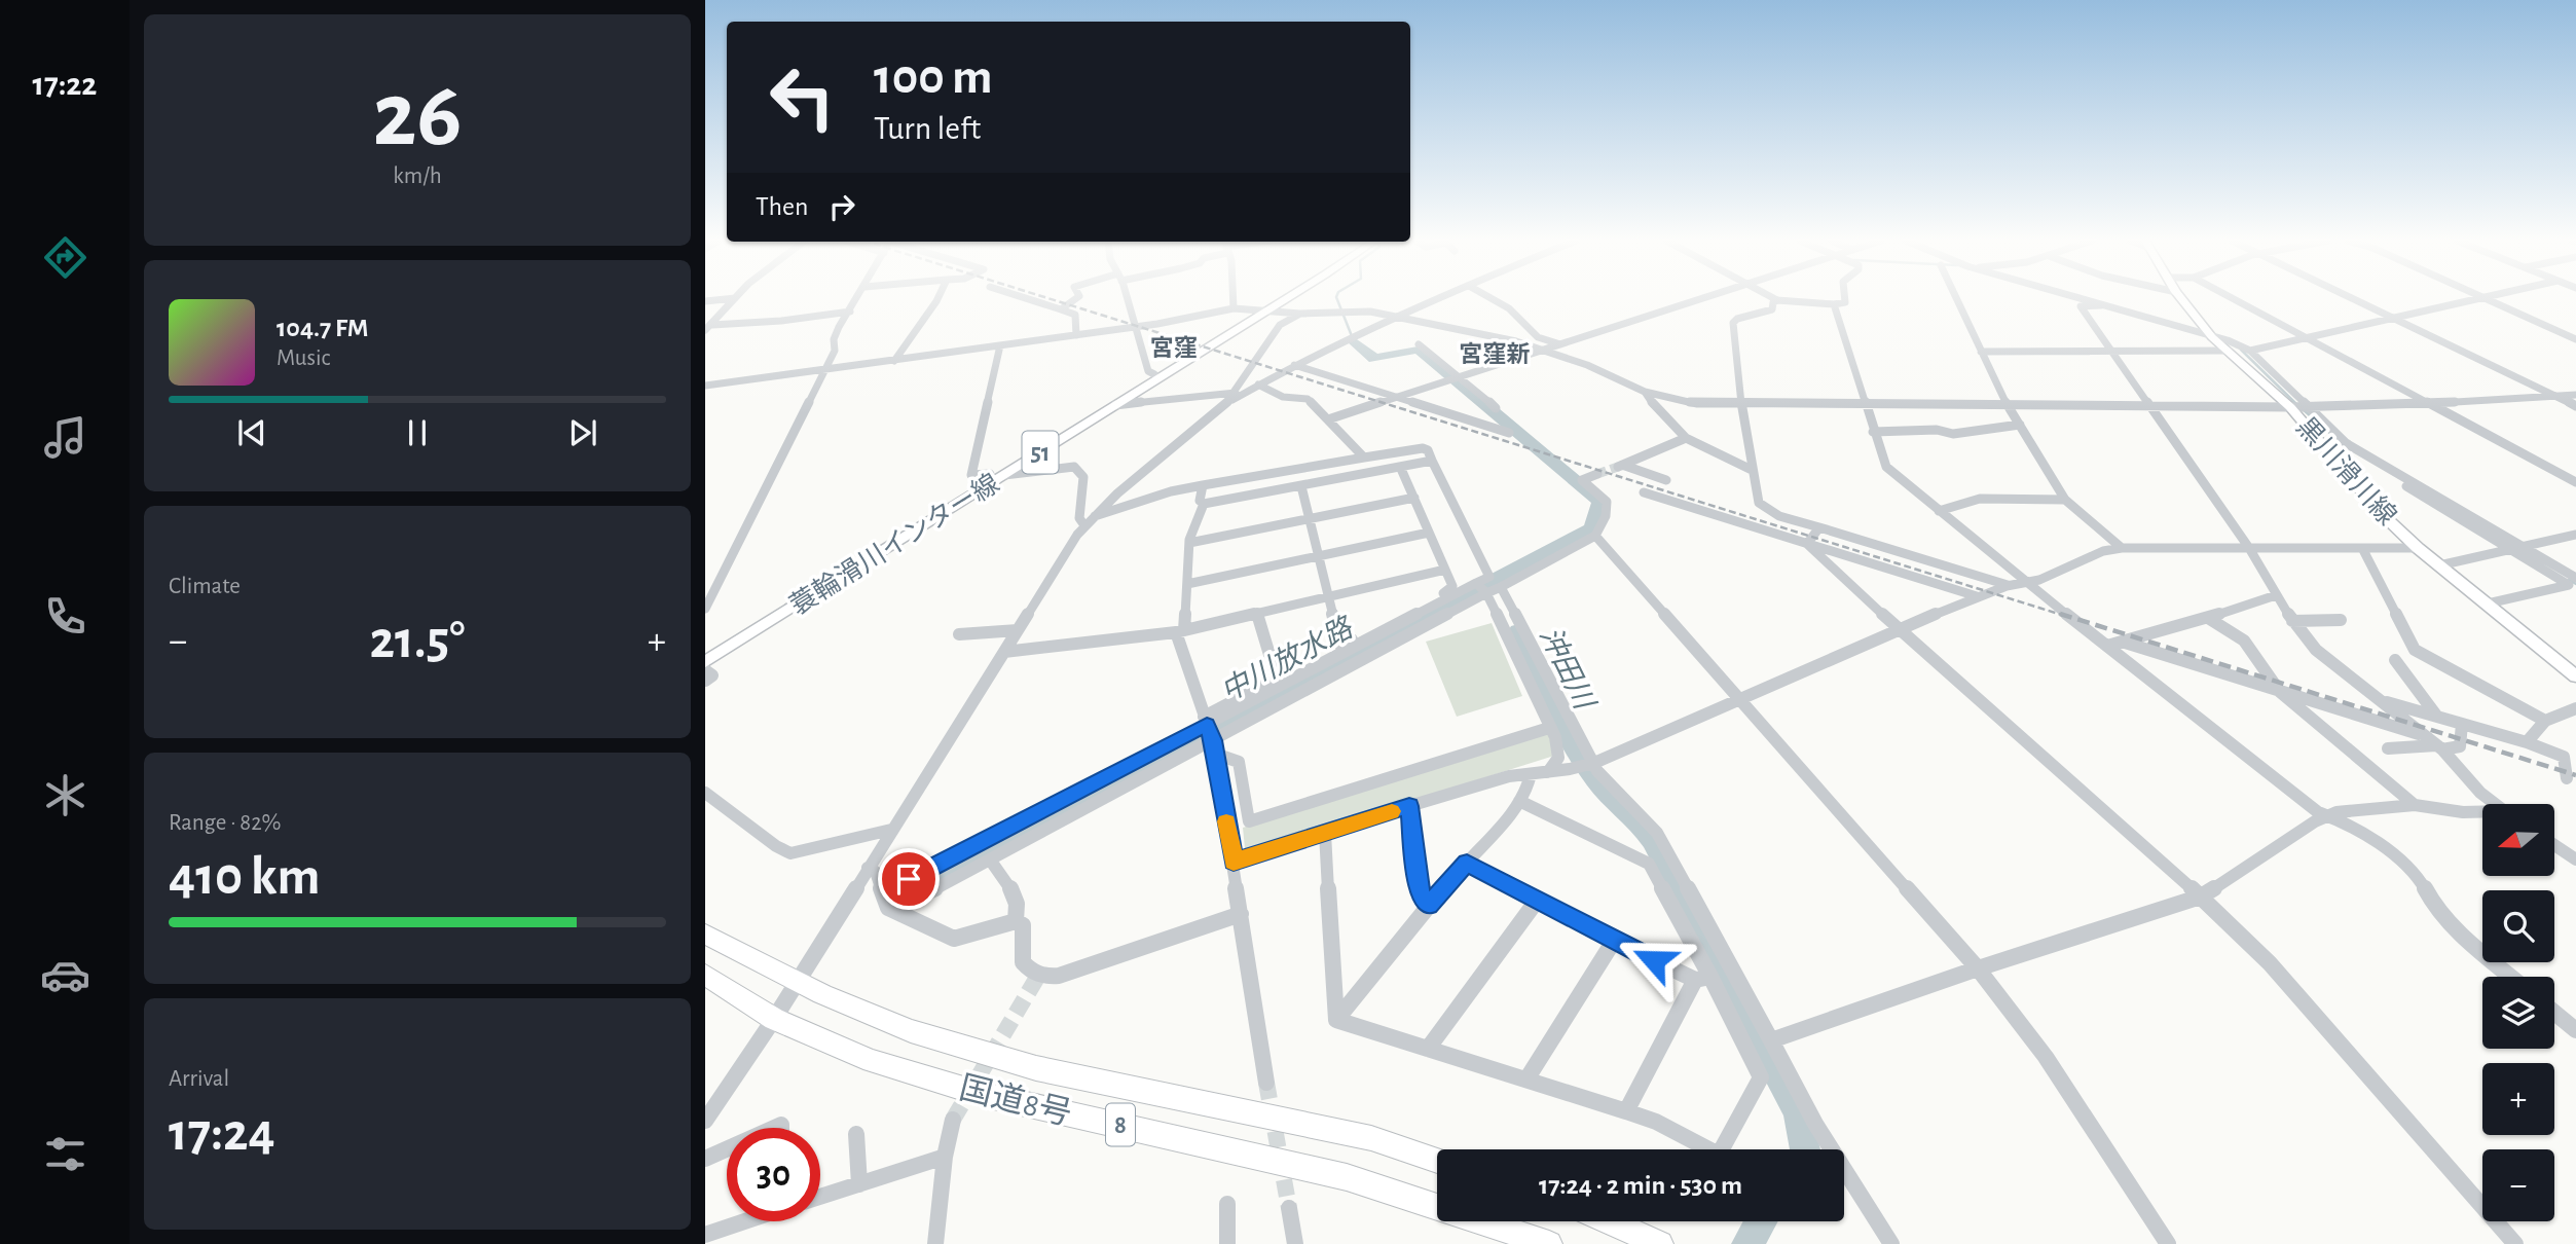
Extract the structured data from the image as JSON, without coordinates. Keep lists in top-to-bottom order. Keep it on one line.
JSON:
{"streets":{"highway":["国道8号","8"],"main road":["51","黒川滑川線","蓑輪滑川インター線"]},"districts":["宮窪","宮窪新"],"water":["中川放水路","沖田川"],"north":"left","page":{"tabs":"17:22","tile":[["26","km/h"],"Climate",["Range · 82%","410 km"],["Arrival","17:24"]],"turn":["100 m","Turn left"],"then":"Then","song":["104.7 FM","Music"],"heat":["−","21.5°","+"],"map_buttons":["+","−"],"limit":"30","trip":"17:24 · 2 min · 530 m"}}
